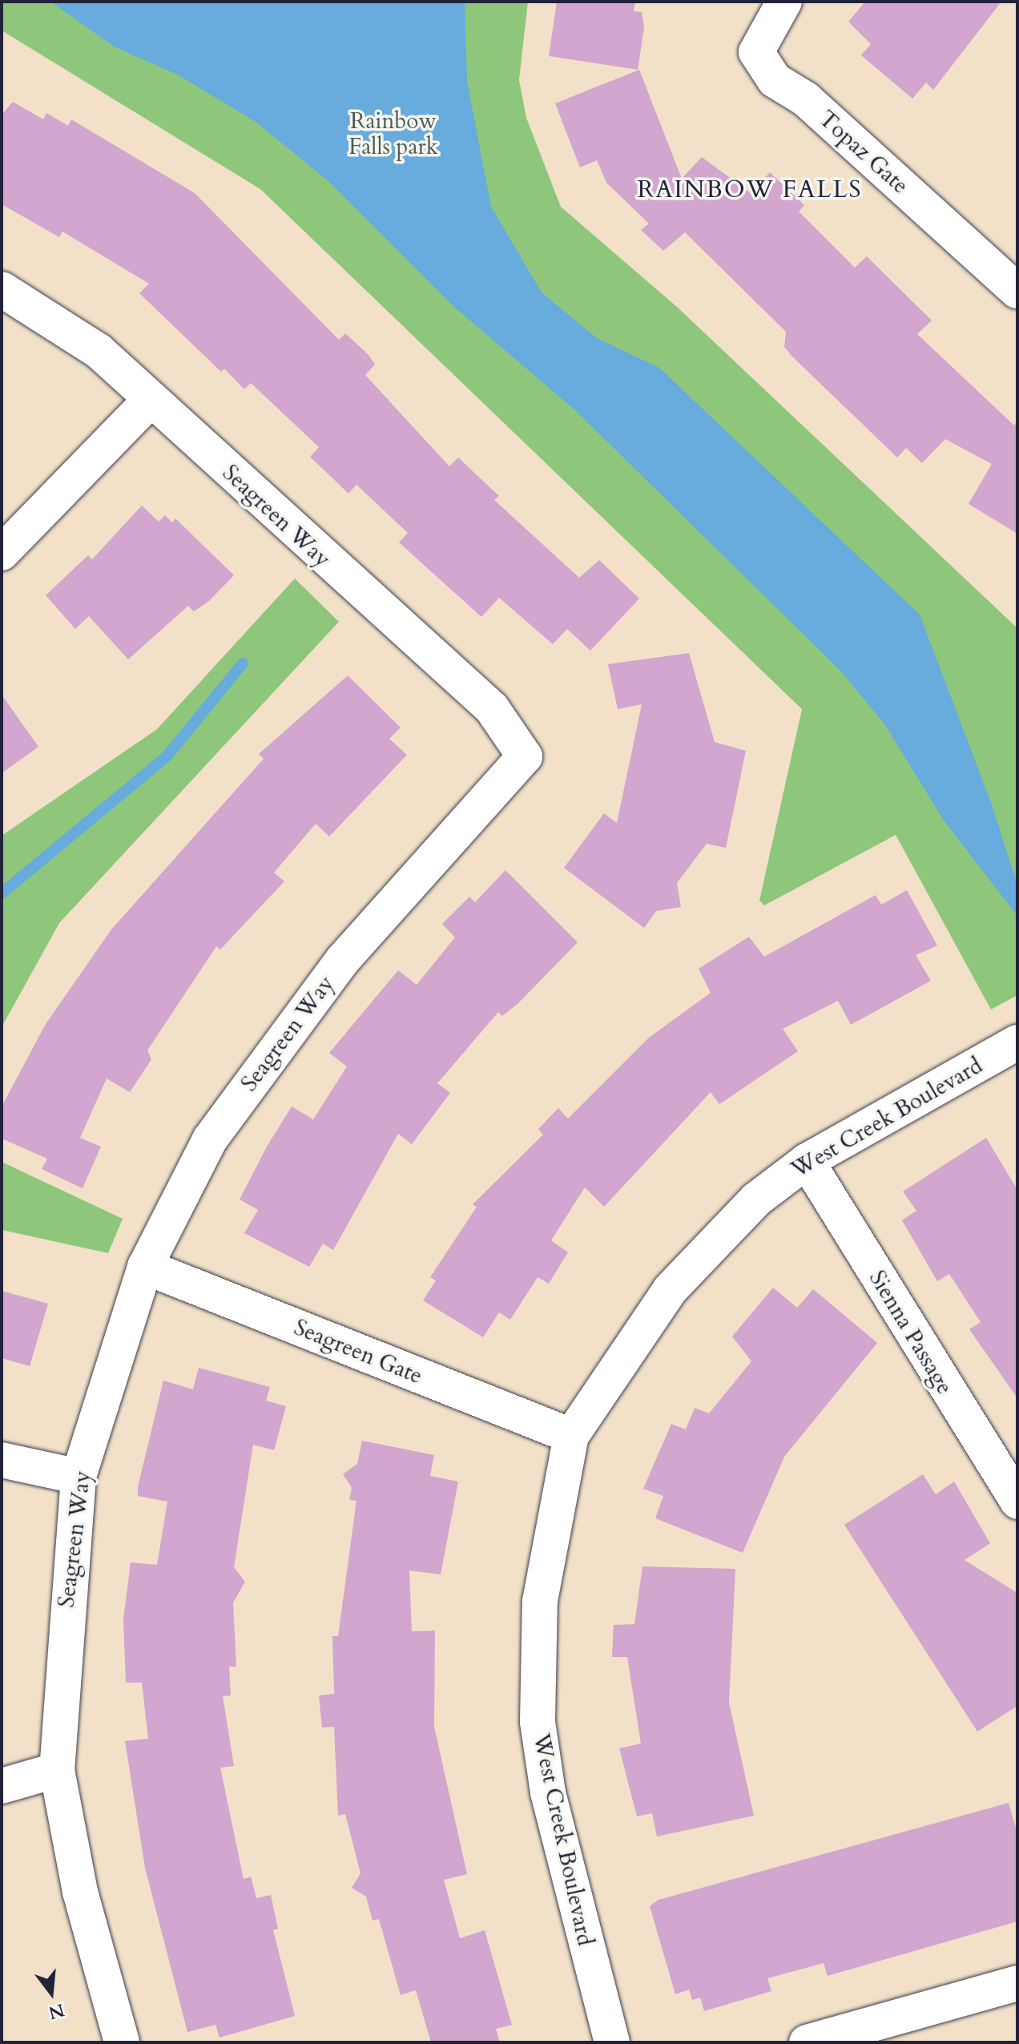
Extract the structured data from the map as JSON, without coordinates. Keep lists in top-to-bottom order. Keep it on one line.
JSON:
{"streets":{"street":["Topaz Gate","Seagreen Way","West Creek Boulevard","Sienna Passage","Seagreen Gate"]},"crossings":[["Seagreen Way","Seagreen Gate"],["West Creek Boulevard","Sienna Passage"],["West Creek Boulevard","Seagreen Gate"]],"districts":["RAINBOW FALLS"],"parks":["Rainbow Falls park"],"north":"bottom"}
